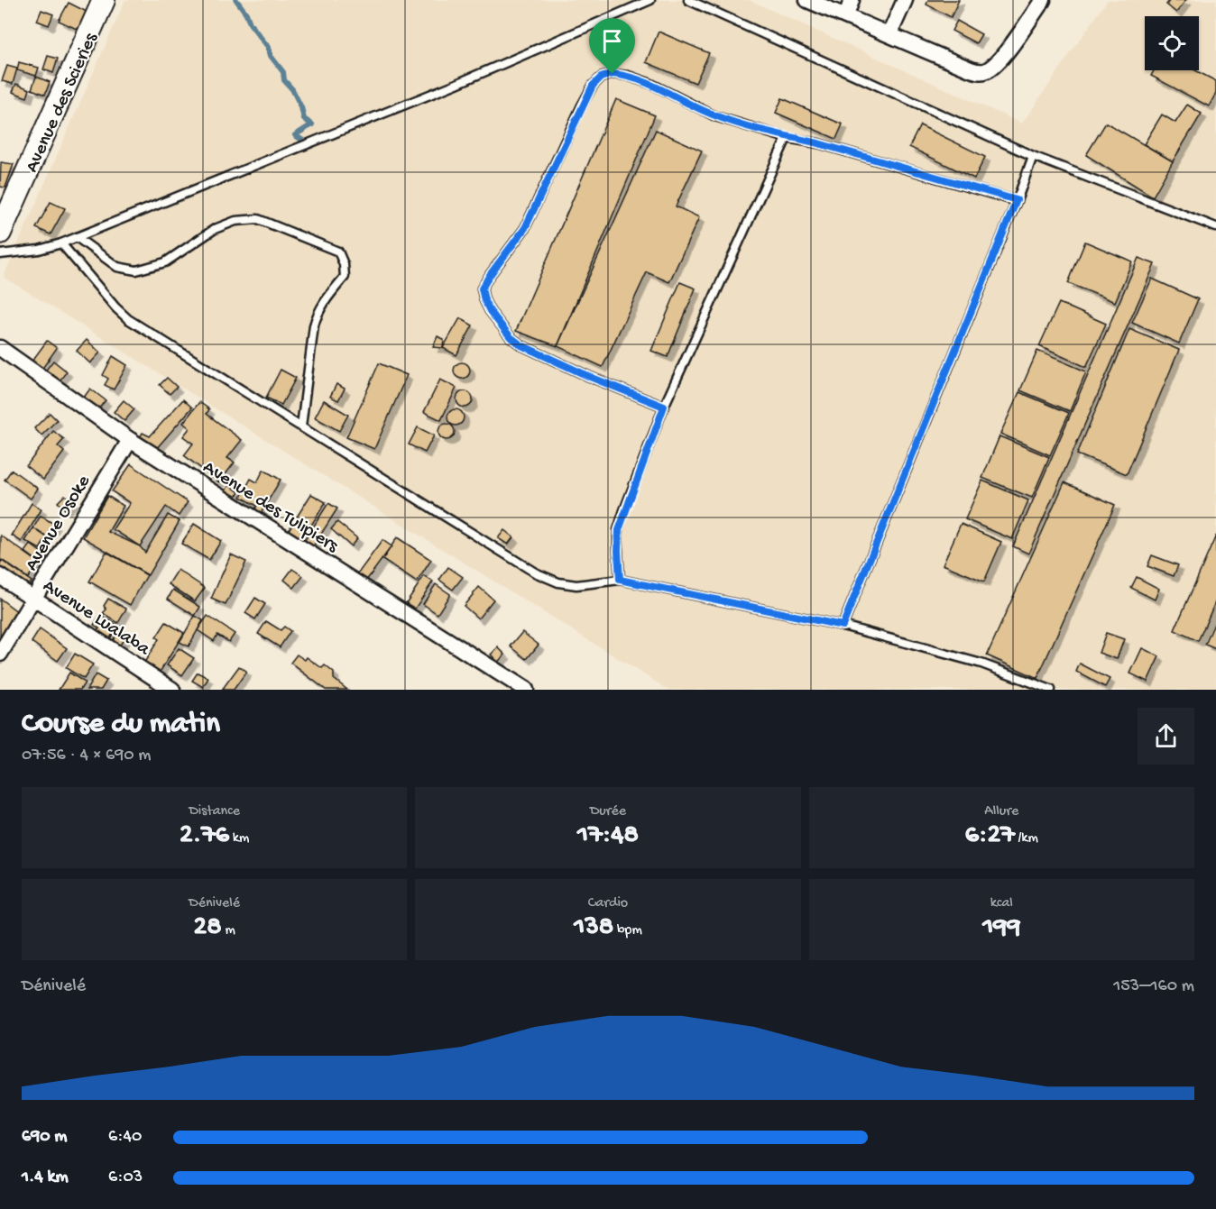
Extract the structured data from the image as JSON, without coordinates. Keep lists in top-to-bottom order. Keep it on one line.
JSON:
{"streets":{"street":["Avenue des Scieries","Avenue des Tulipiers","Avenue Osoke","Avenue Lualaba"]},"crossings":[["Avenue des Tulipiers","Avenue Osoke"],["Avenue Osoke","Avenue Lualaba"]],"page":{"heading":["Course du matin","07:56 · 4 × 690 m"],"stats":[["Distance","2.76 km"],["Durée","17:48"],["Allure","6:27 /km"],["Dénivelé","28 m"],["Cardio","138 bpm"],["kcal","199"]],"chart":["Dénivelé","153–160 m"],"list":[{"name":"690 m","note":"6:40"},{"name":"1.4 km","note":"6:03"}]}}
